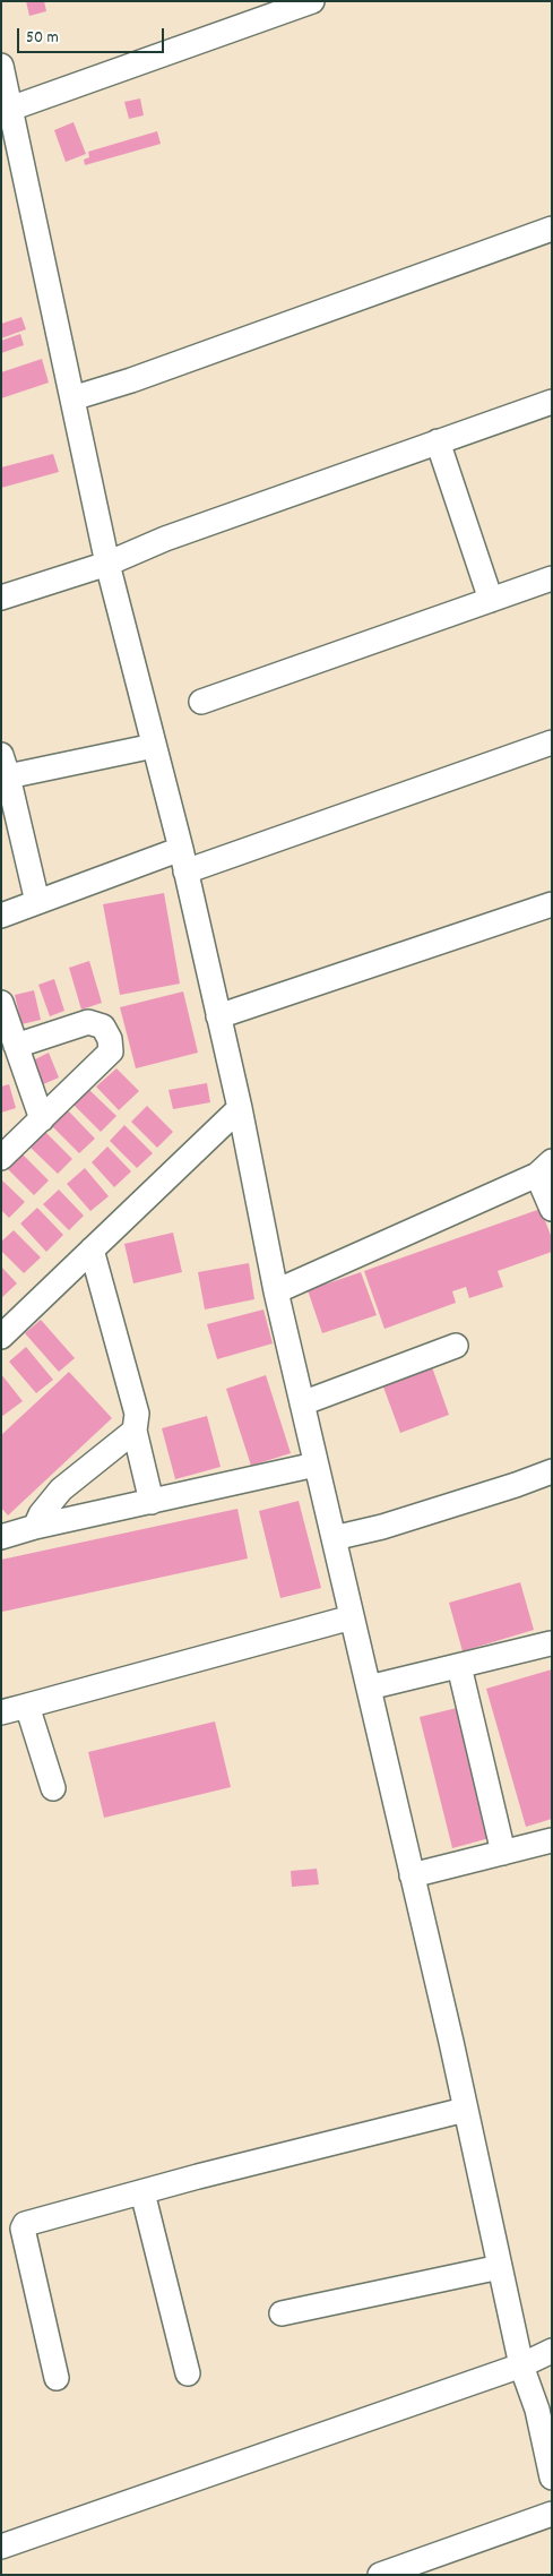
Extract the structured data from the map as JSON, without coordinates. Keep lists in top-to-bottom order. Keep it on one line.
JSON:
{"scale_bar":"50 m"}
